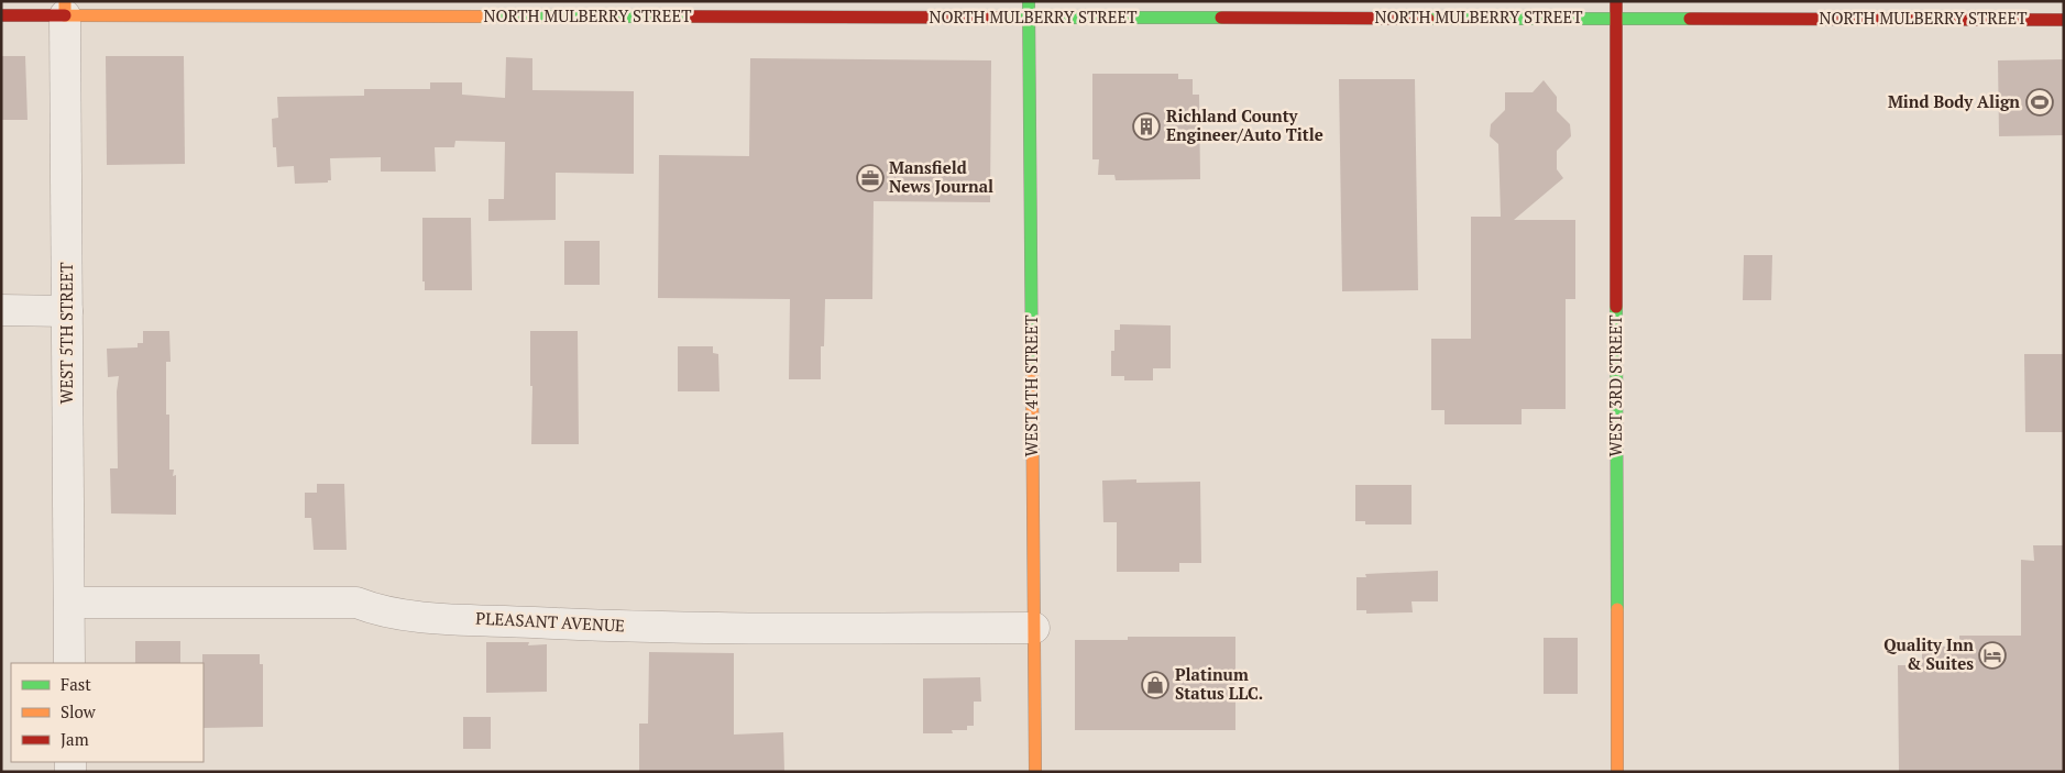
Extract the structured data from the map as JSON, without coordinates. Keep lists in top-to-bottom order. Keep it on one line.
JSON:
{"streets":{"main road":["NORTH MULBERRY STREET","WEST 4TH STREET","WEST 3RD STREET"],"street":["WEST 5TH STREET","PLEASANT AVENUE"]},"crossings":[["NORTH MULBERRY STREET","WEST 5TH STREET"],["NORTH MULBERRY STREET","WEST 4TH STREET"],["NORTH MULBERRY STREET","WEST 3RD STREET"],["WEST 5TH STREET","PLEASANT AVENUE"],["WEST 4TH STREET","PLEASANT AVENUE"]],"places":{"sports":["Mind Body Align"],"building":["Richland County Engineer/Auto Title"],"office":["Mansfield News Journal"],"hotel":["Quality Inn & Suites"],"shop":["Platinum Status LLC."]},"legend":["Fast","Slow","Jam"]}
